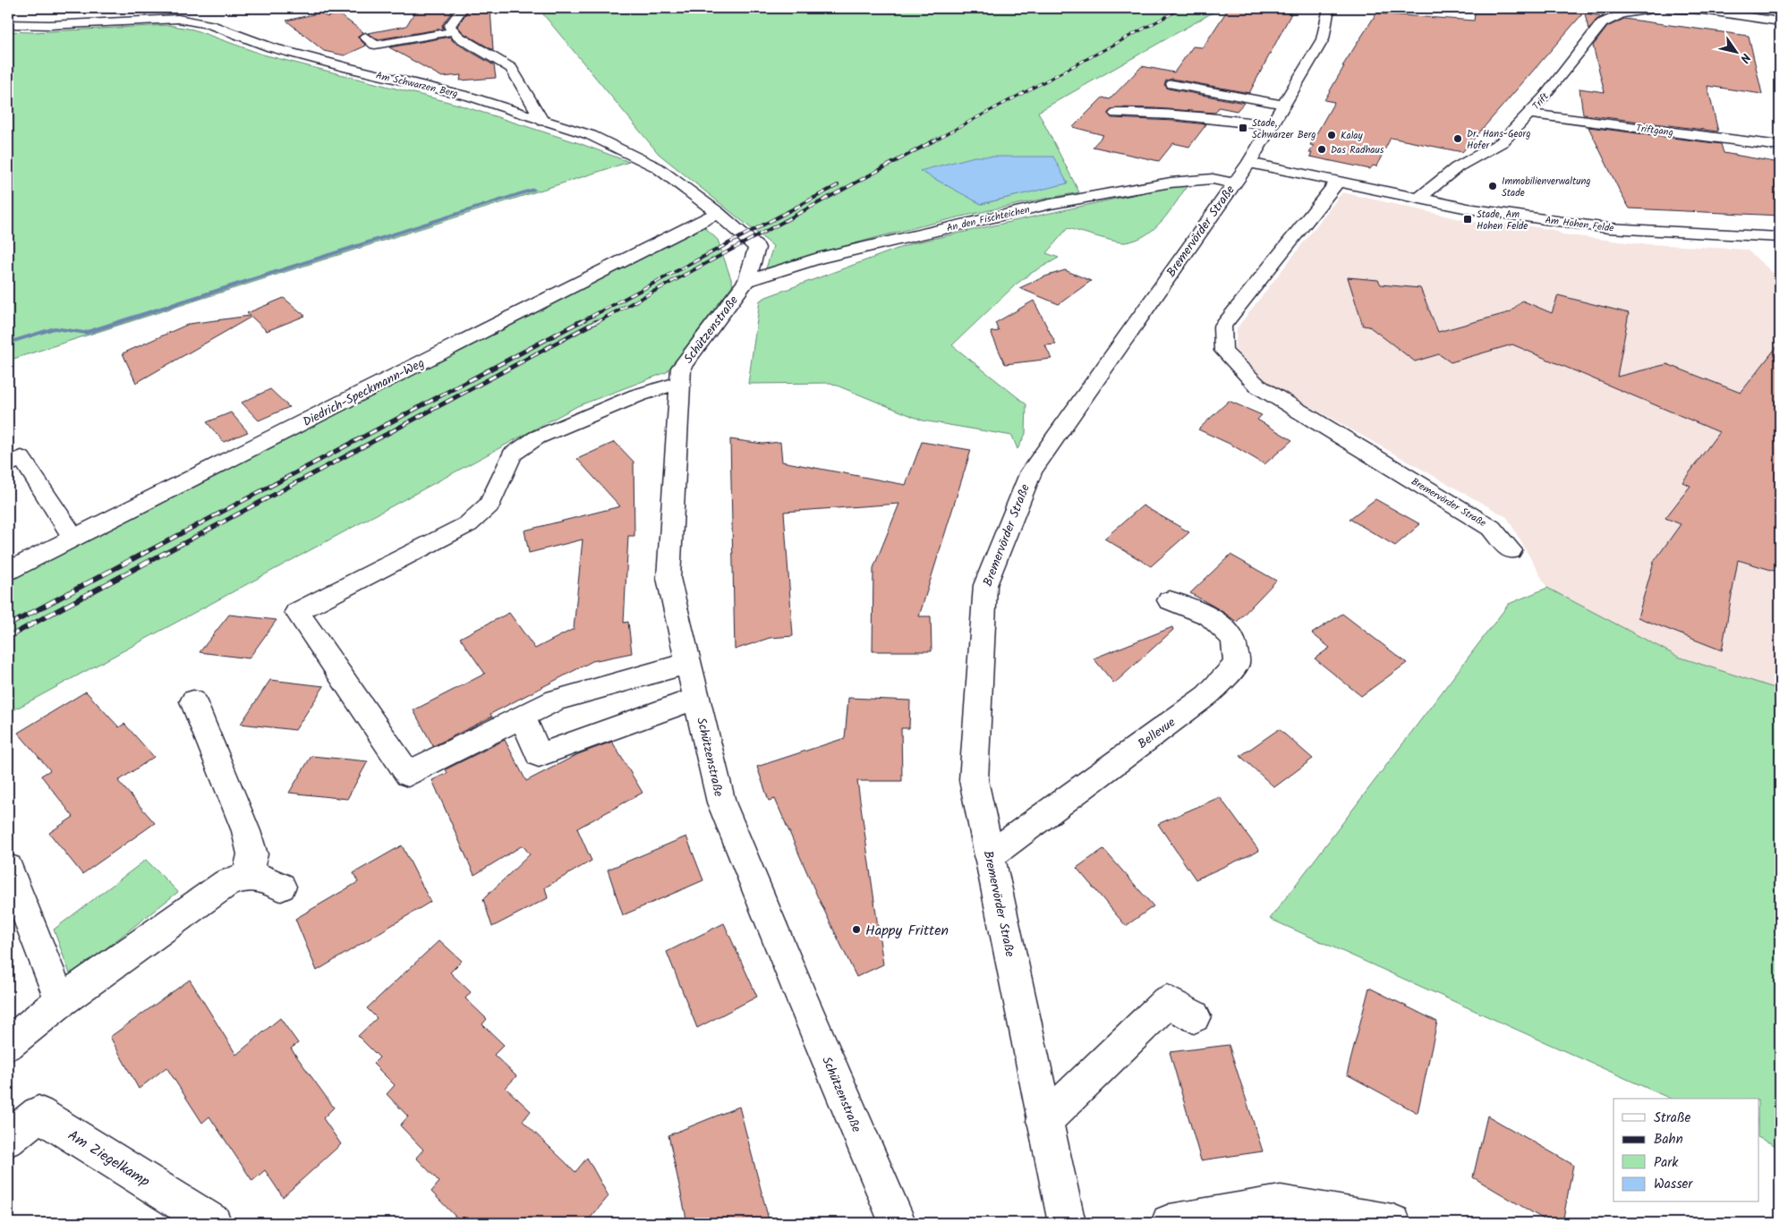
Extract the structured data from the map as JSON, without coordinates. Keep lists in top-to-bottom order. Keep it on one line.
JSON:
{"streets":{"street":["Am Schwarzen Berg","Trift","Triftgang","An den Fischteichen","Am Hohen Felde","Bremervörder Straße","Schützenstraße","Diedrich-Speckmann-Weg","Bellevue","Am Ziegelkamp"]},"crossings":[["Am Schwarzen Berg","An den Fischteichen"],["Am Schwarzen Berg","Schützenstraße"],["Am Schwarzen Berg","Diedrich-Speckmann-Weg"],["Trift","Triftgang"],["Trift","Am Hohen Felde"],["An den Fischteichen","Bremervörder Straße"],["An den Fischteichen","Schützenstraße"],["Am Hohen Felde","Bremervörder Straße"],["Bremervörder Straße","Bellevue"]],"places":{"transit":["Stade, Schwarzer Berg","Stade, Am Hohen Felde"],"other":["Kalay","Dr. Hans-Georg Hofer","Das Radhaus","Immobilienverwaltung Stade","Happy Fritten"]},"legend":["Straße","Bahn","Park","Wasser"],"north":"bottom right"}
